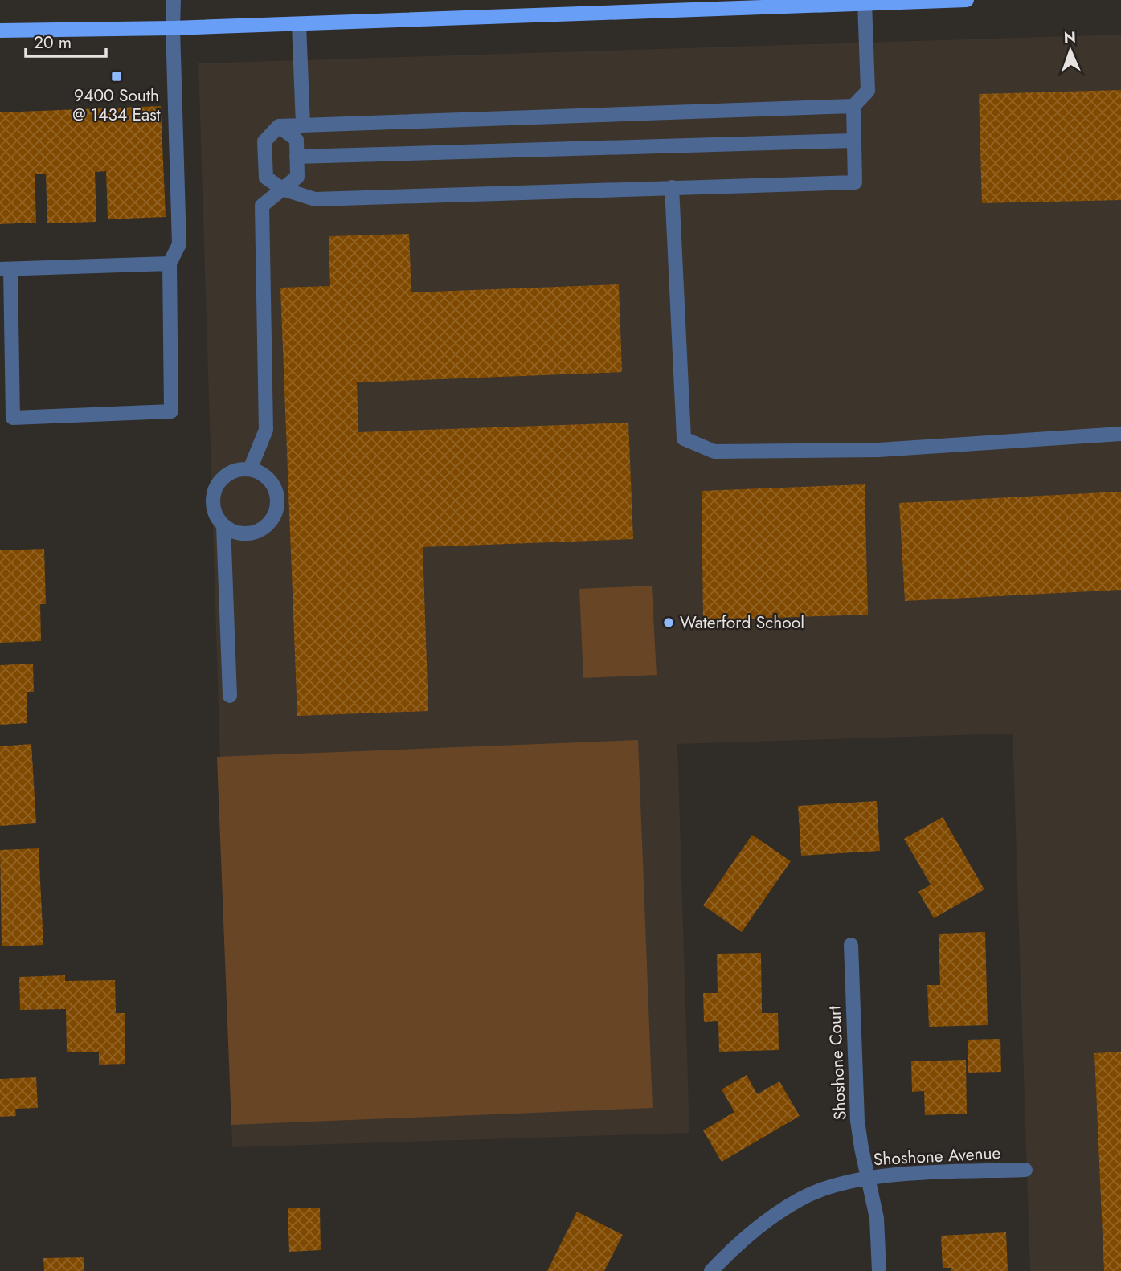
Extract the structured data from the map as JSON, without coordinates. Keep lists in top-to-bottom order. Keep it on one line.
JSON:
{"streets":{"street":["Shoshone Court","Shoshone Avenue"]},"crossings":[["Shoshone Court","Shoshone Avenue"]],"places":{"transit":["9400 South @ 1434 East"],"other":["Waterford School"]},"scale_bar":"20 m","north":"top"}
